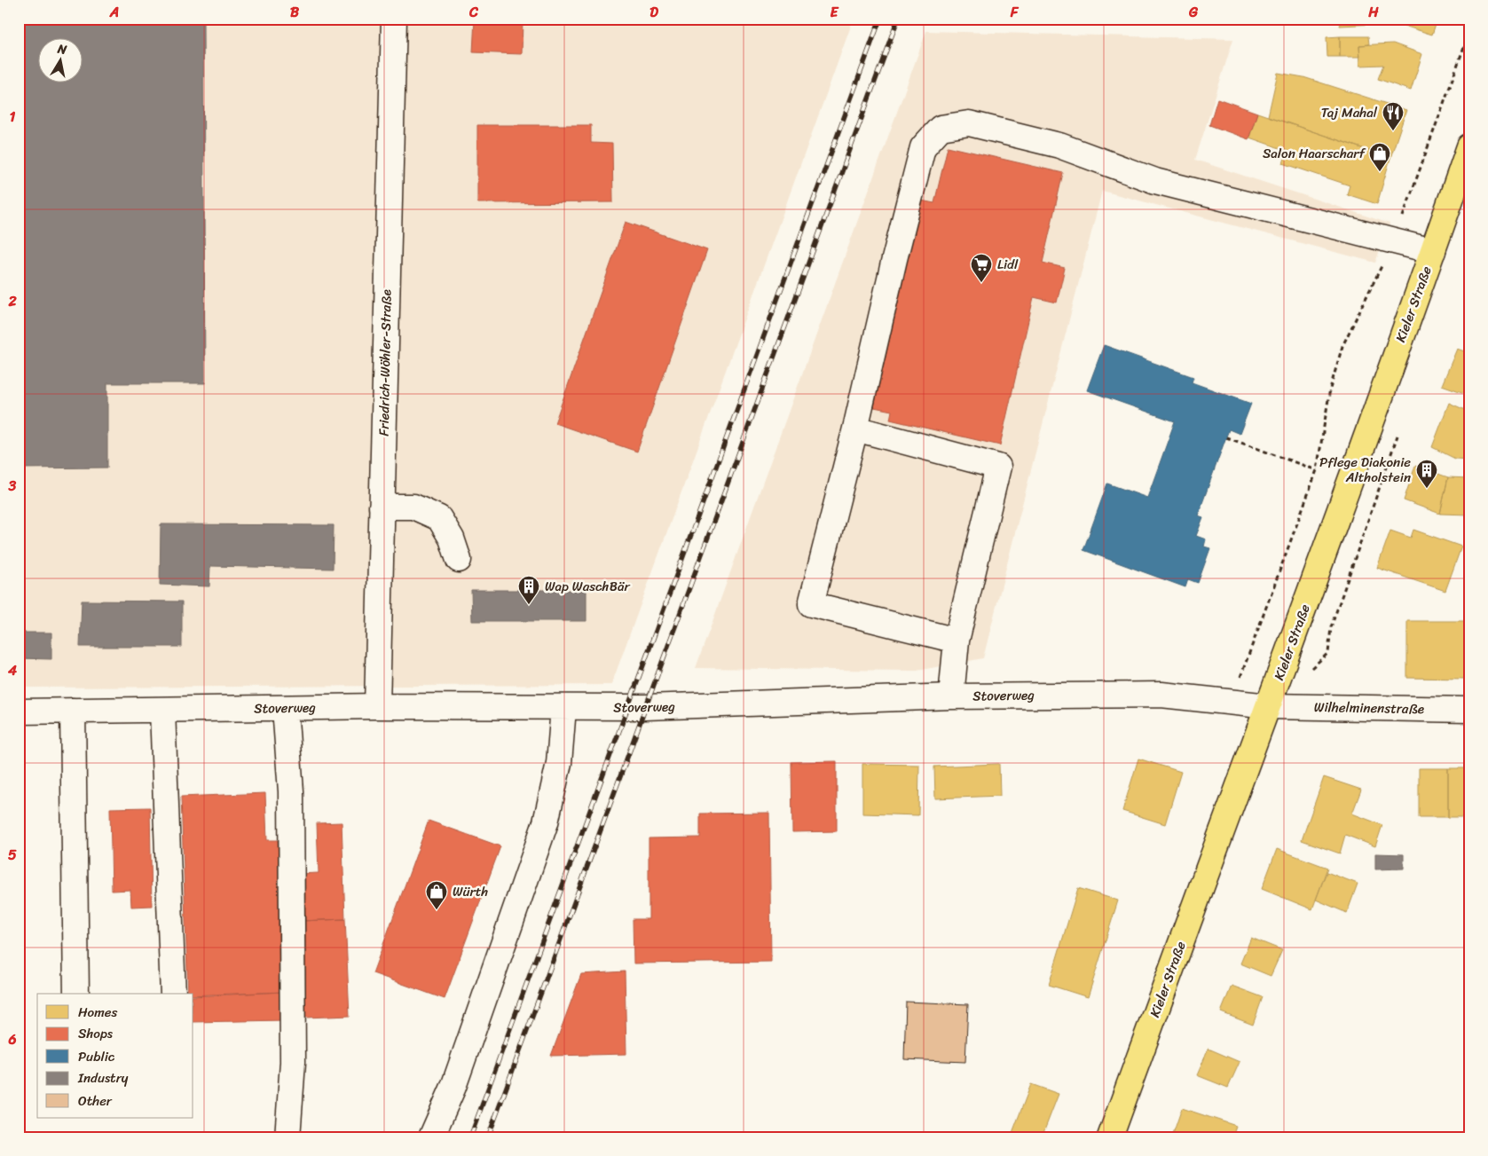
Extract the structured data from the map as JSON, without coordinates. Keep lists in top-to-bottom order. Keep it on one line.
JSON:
{"streets":{"main road":["Kieler Straße"],"street":["Friedrich-Wöhler-Straße","Stoverweg","Wilhelminenstraße"]},"crossings":[["Kieler Straße","Stoverweg"],["Kieler Straße","Wilhelminenstraße"],["Friedrich-Wöhler-Straße","Stoverweg"],["Stoverweg","Wilhelminenstraße"]],"places":{"restaurant":["Taj Mahal"],"shop":["Salon Haarscharf","Würth"],"supermarket":["Lidl"],"building":["Pflege Diakonie Altholstein","Wap WaschBär"]},"legend":["Homes","Shops","Public","Industry","Other"],"north":"top","grid":{"columns":["A","B","C","D","E","F","G","H"],"rows":["1","2","3","4","5","6"]}}
